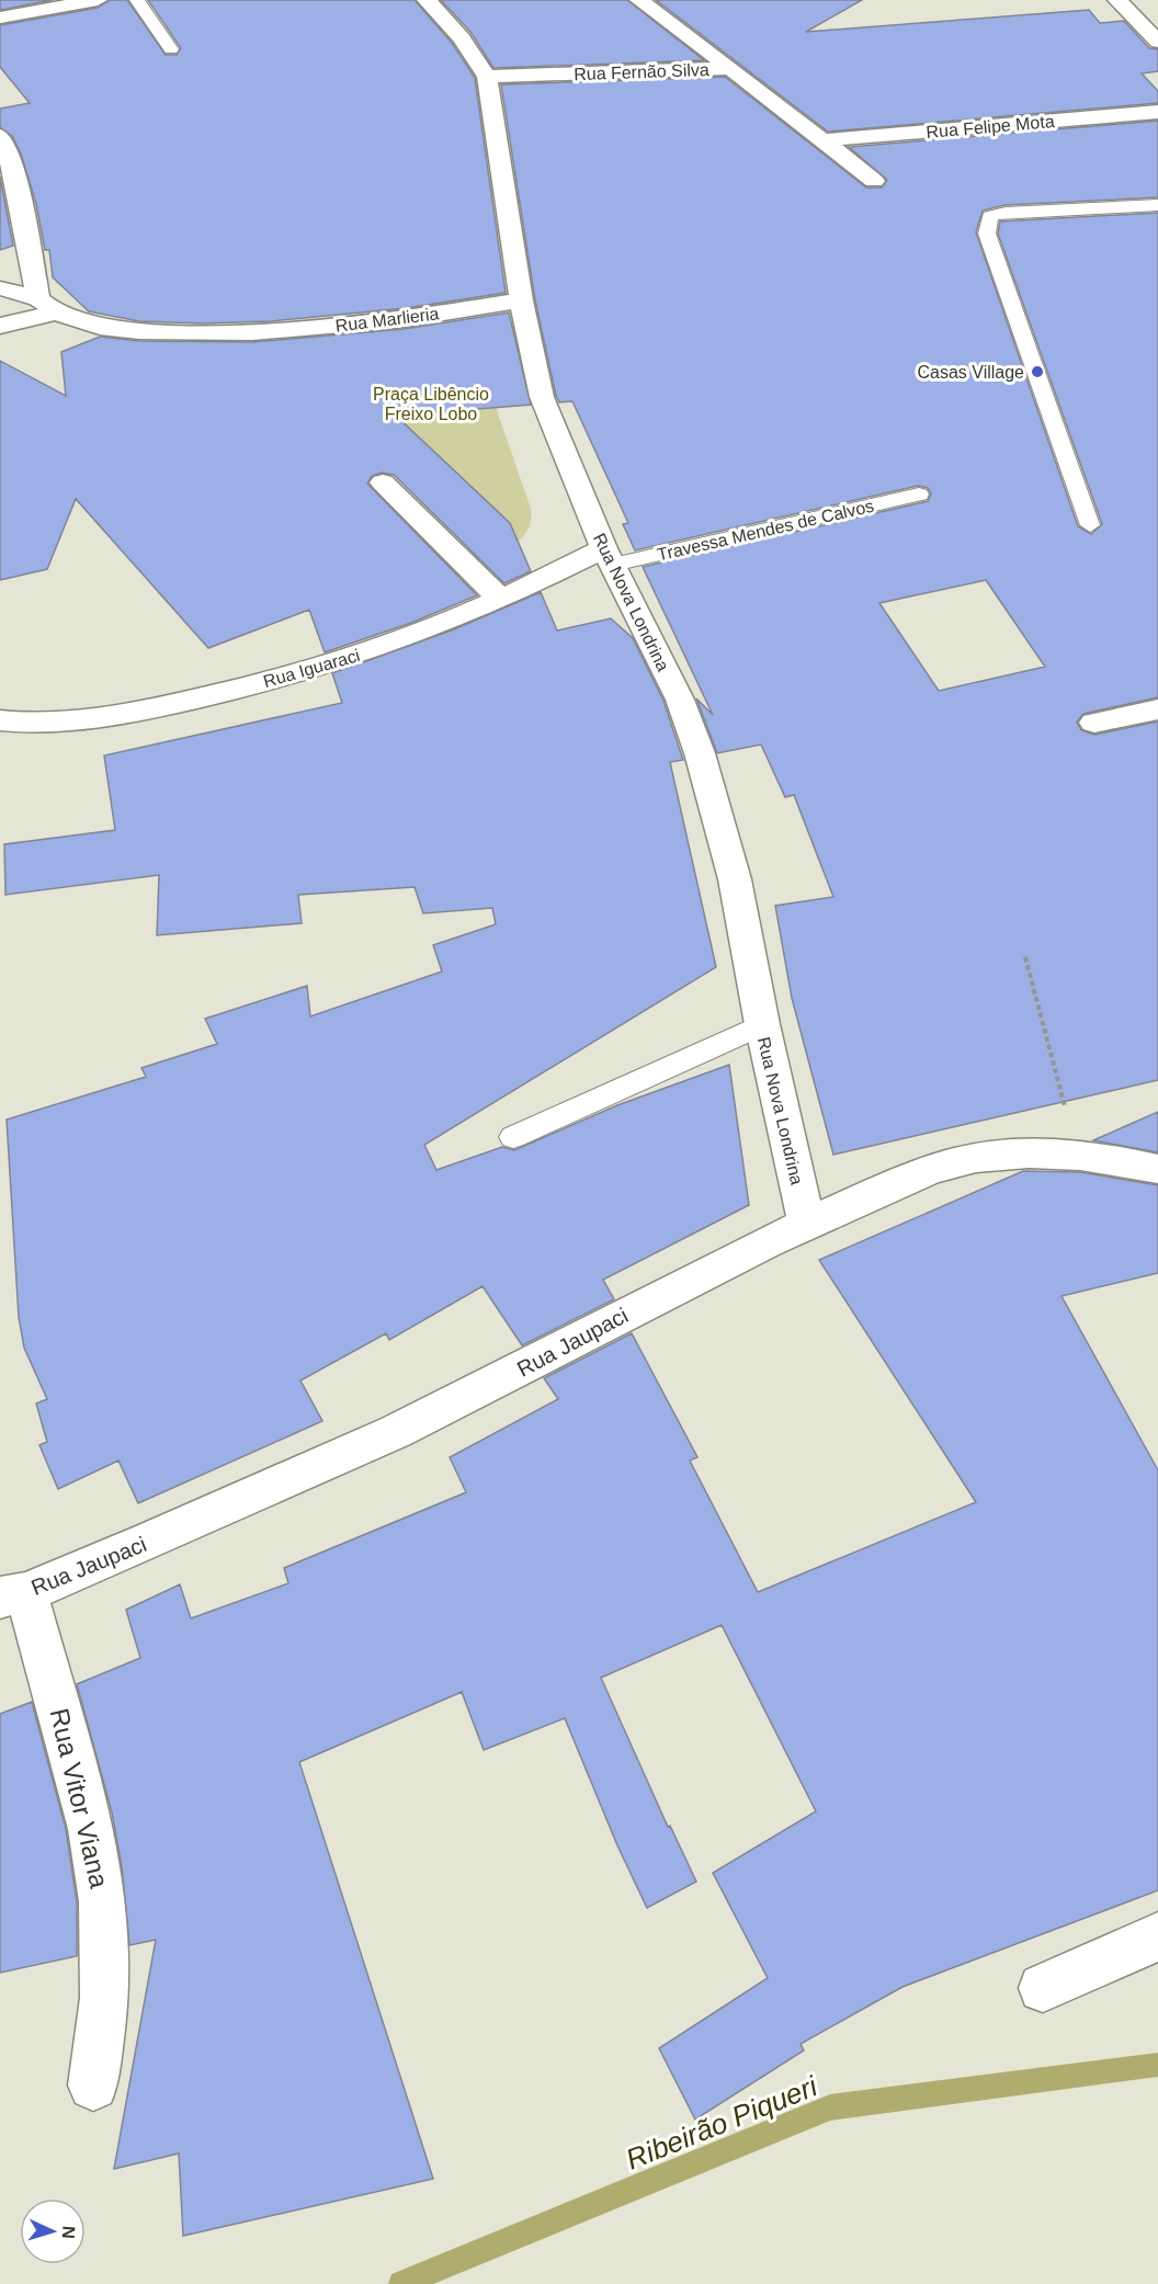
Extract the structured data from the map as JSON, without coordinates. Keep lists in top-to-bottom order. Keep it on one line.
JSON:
{"streets":{"street":["Rua Fernão Silva","Rua Felipe Mota","Rua Marlieria","Rua Nova Londrina","Rua Iguaraci","Rua Jaupaci","Rua Vitor Viana"],"lane":["Travessa Mendes de Calvos"]},"crossings":[["Rua Fernão Silva","Rua Felipe Mota"],["Rua Fernão Silva","Rua Nova Londrina"],["Rua Marlieria","Rua Nova Londrina"],["Travessa Mendes de Calvos","Rua Nova Londrina"],["Travessa Mendes de Calvos","Rua Iguaraci"],["Rua Nova Londrina","Rua Iguaraci"],["Rua Nova Londrina","Rua Jaupaci"],["Rua Jaupaci","Rua Vitor Viana"]],"water":["Ribeirão Piqueri"],"parks":["Praça Libêncio Freixo Lobo"],"places":["Casas Village"],"north":"right"}
